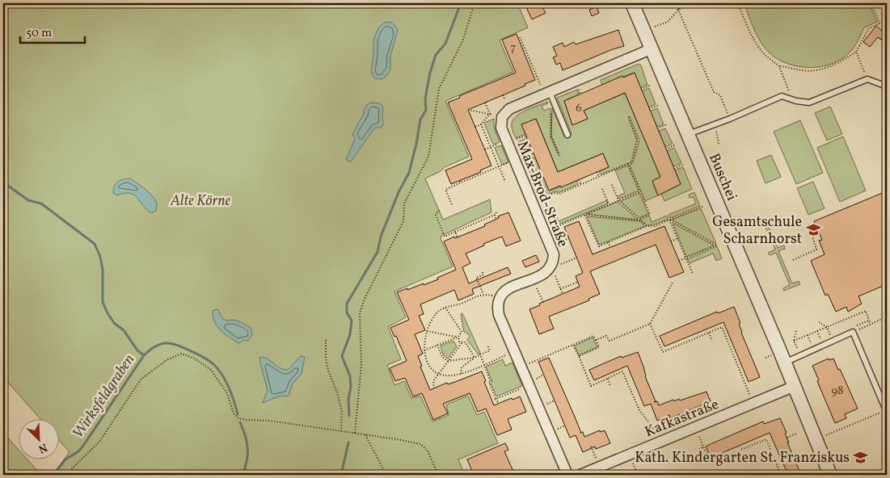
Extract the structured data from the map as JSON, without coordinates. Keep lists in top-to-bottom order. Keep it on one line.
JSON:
{"streets":{"street":["Buschei","Max-Brod-Straße","Kafkastraße"]},"crossings":[["Buschei","Kafkastraße"]],"water":["Wirksfeldgraben"],"parks":["Alte Körne"],"places":{"school or university":["Gesamtschule Scharnhorst","Kath. Kindergarten St. Franziskus"]},"house_numbers":["7","6","98"],"scale_bar":"50 m","north":"bottom right"}
